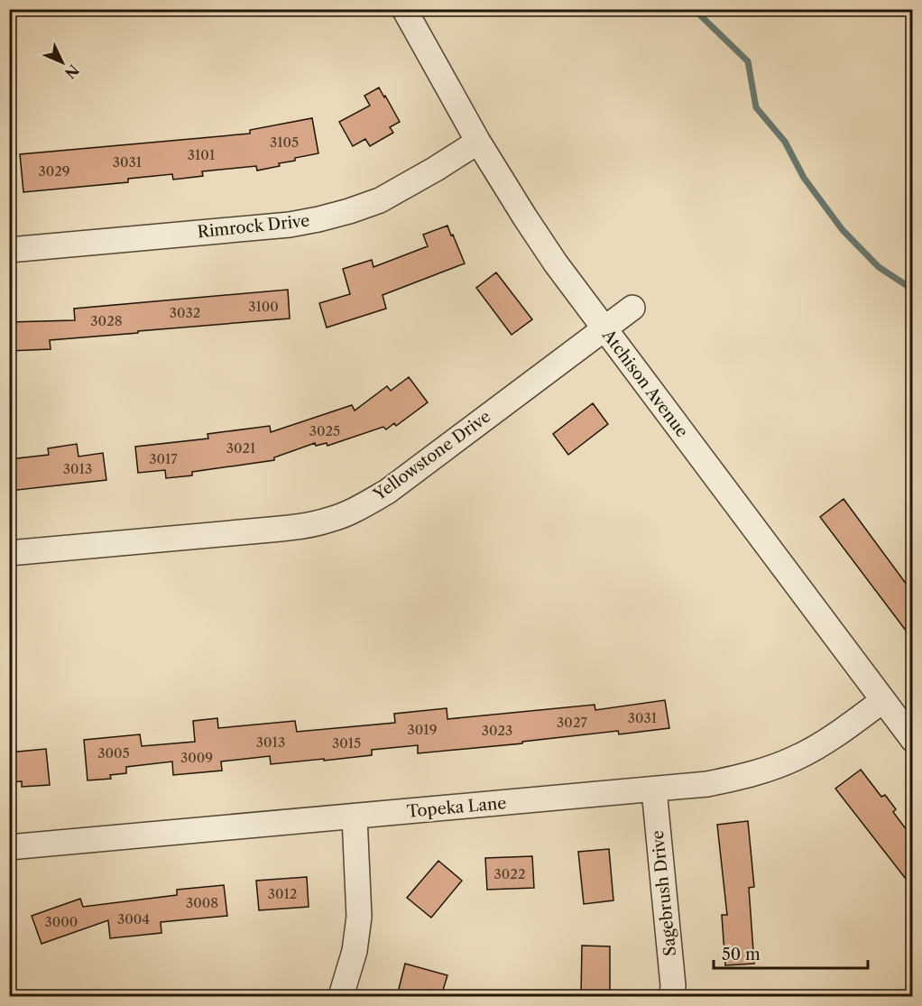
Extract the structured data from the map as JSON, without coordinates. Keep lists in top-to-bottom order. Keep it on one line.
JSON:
{"streets":{"street":["Rimrock Drive","Atchison Avenue","Yellowstone Drive","Topeka Lane","Sagebrush Drive"]},"crossings":[["Rimrock Drive","Atchison Avenue"],["Atchison Avenue","Yellowstone Drive"],["Atchison Avenue","Topeka Lane"],["Topeka Lane","Sagebrush Drive"]],"house_numbers":["3105","3101","3031","3029","3100","3032","3028","3025","3021","3017","3013","3031","3027","3019","3023","3013","3015","3005","3009","3022","3012","3008","3004","3000"],"scale_bar":"50 m","north":"bottom right"}
